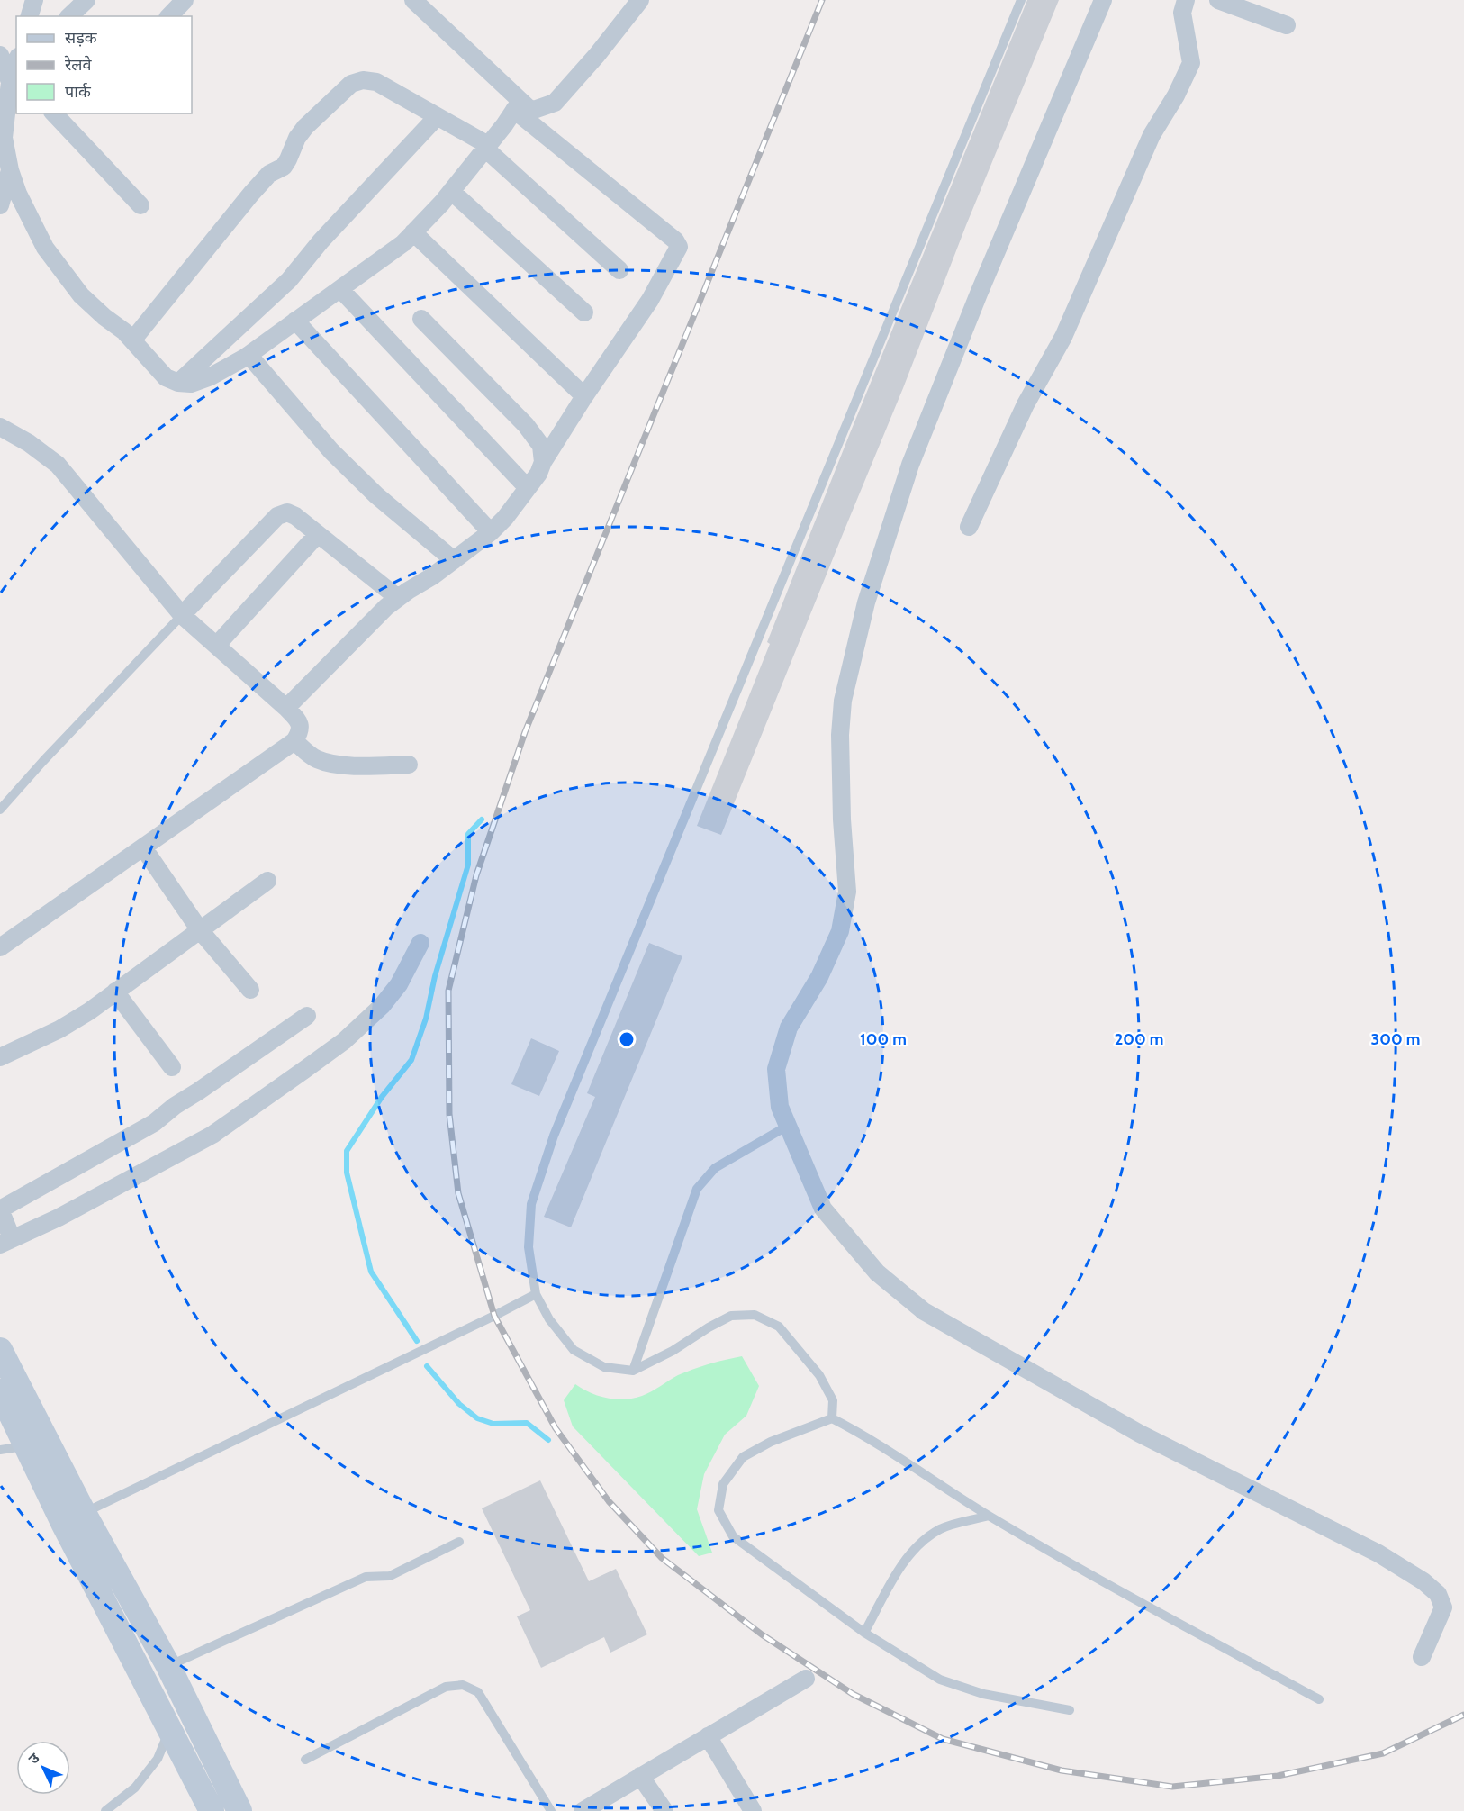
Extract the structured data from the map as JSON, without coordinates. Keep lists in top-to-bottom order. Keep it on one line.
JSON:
{"legend":["सड़क","रेलवे","पार्क"],"north":"top left","rings":["100 m","200 m","300 m"]}
